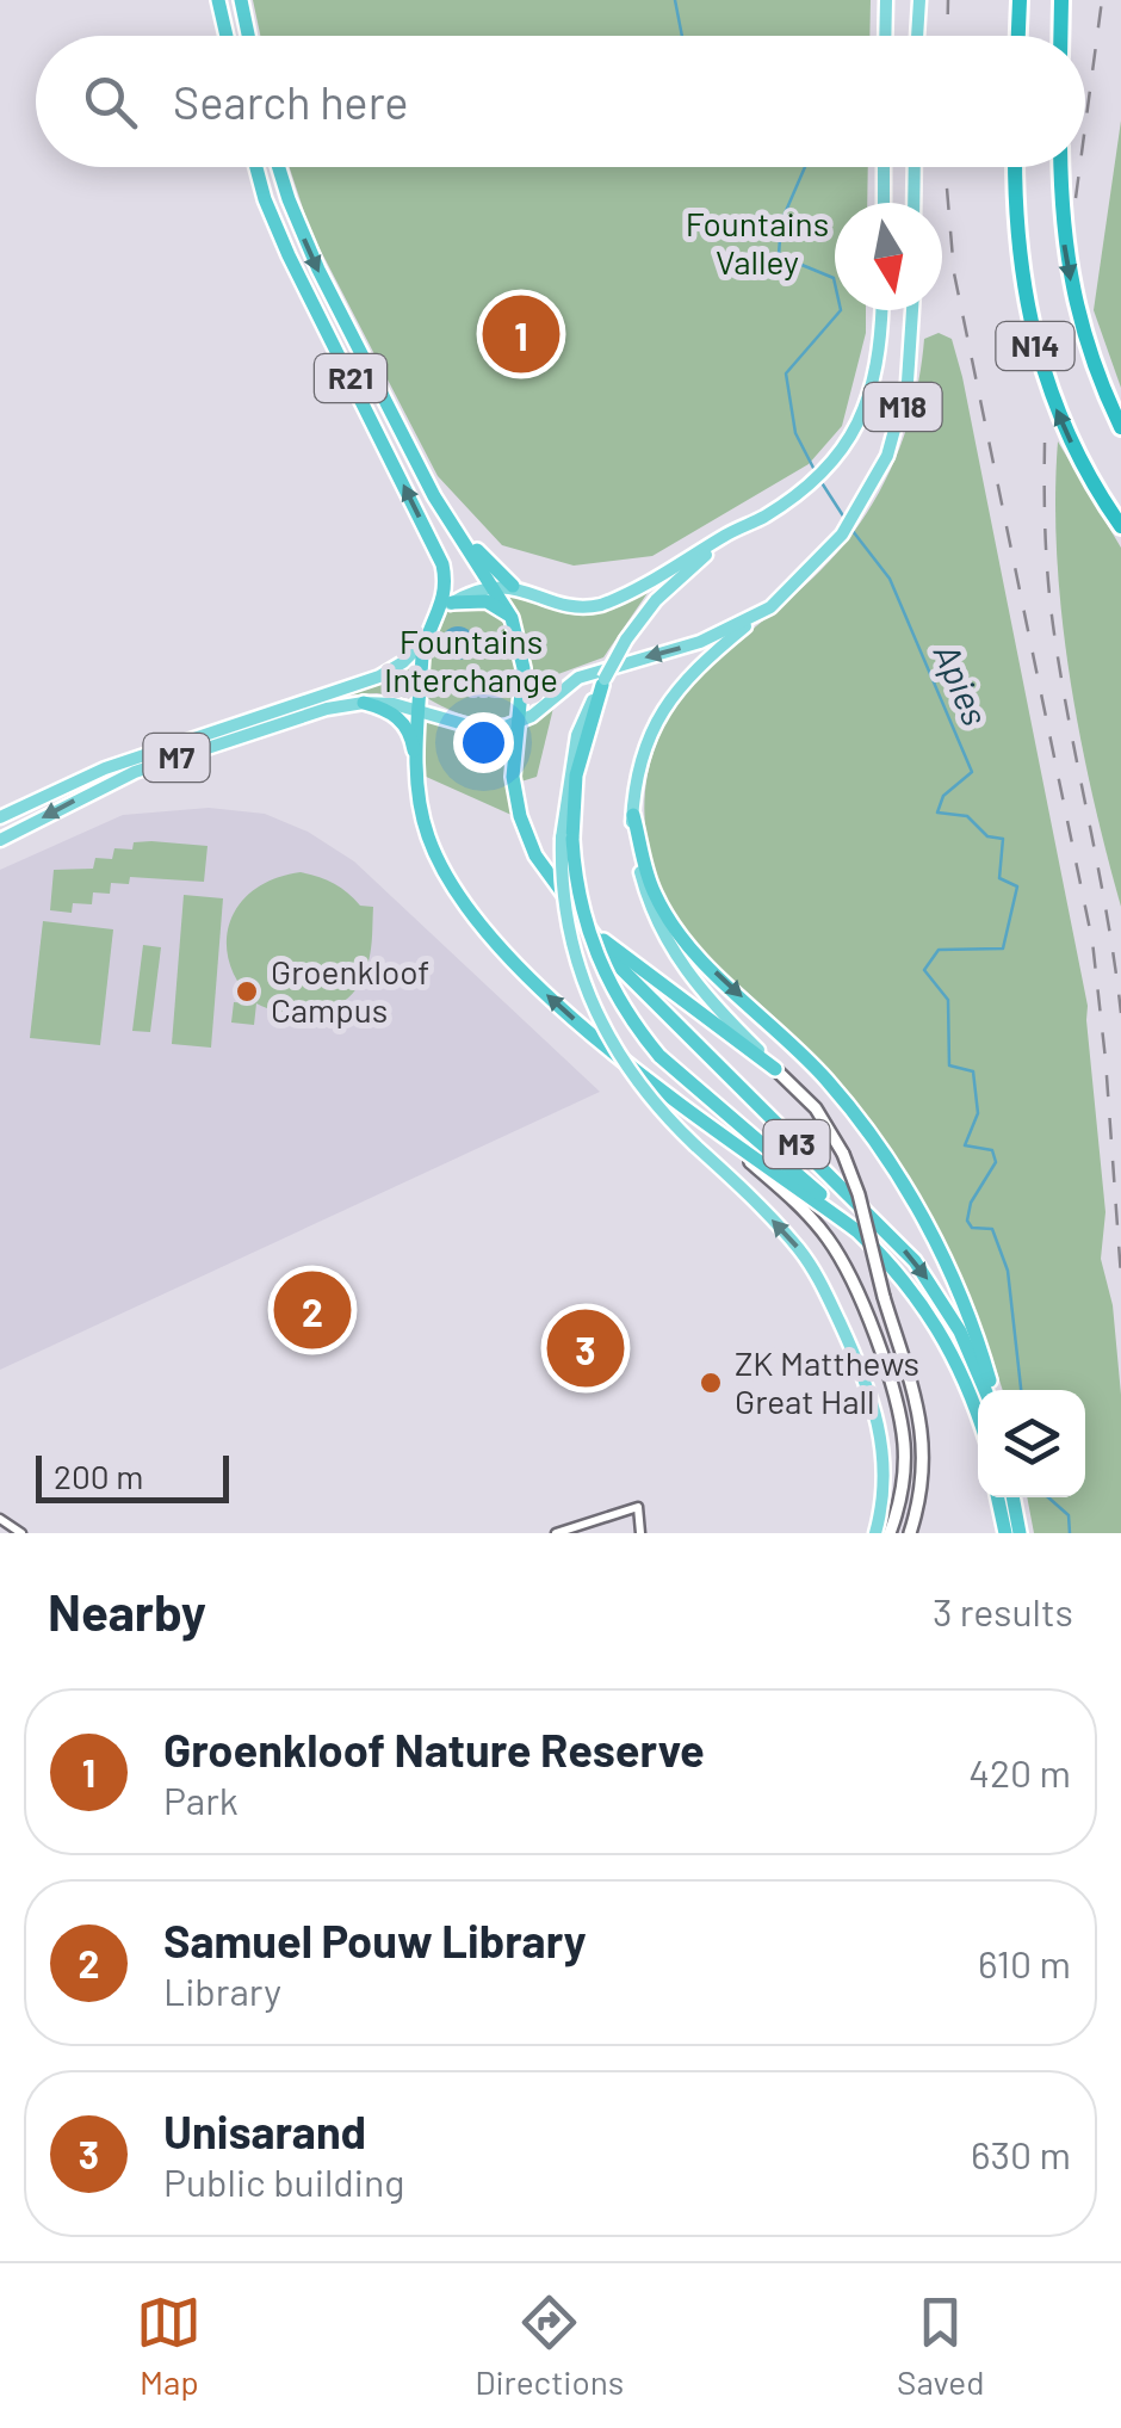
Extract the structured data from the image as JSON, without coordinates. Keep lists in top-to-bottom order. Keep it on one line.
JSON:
{"streets":{"highway":["N14","R21","M7","M3"],"main road":["M18"]},"crossings":[["R21","M7"],["R21","M3"],["M7","M3"]],"water":["Apies"],"parks":["Fountains Valley","Fountains Interchange"],"places":["Groenkloof Campus","ZK Matthews Great Hall"],"scale_bar":"200 m","north":"bottom","page":{"search":"Search here","pins":["1","2","3"],"scale":"200 m","heading":["Nearby","3 results"],"list":[{"mark":"1","name":"Groenkloof Nature Reserve","note":"Park","value":"420 m"},{"mark":"2","name":"Samuel Pouw Library","note":"Library","value":"610 m"},{"mark":"3","name":"Unisarand","note":"Public building","value":"630 m"}],"nav":["Map","Directions","Saved"]}}
